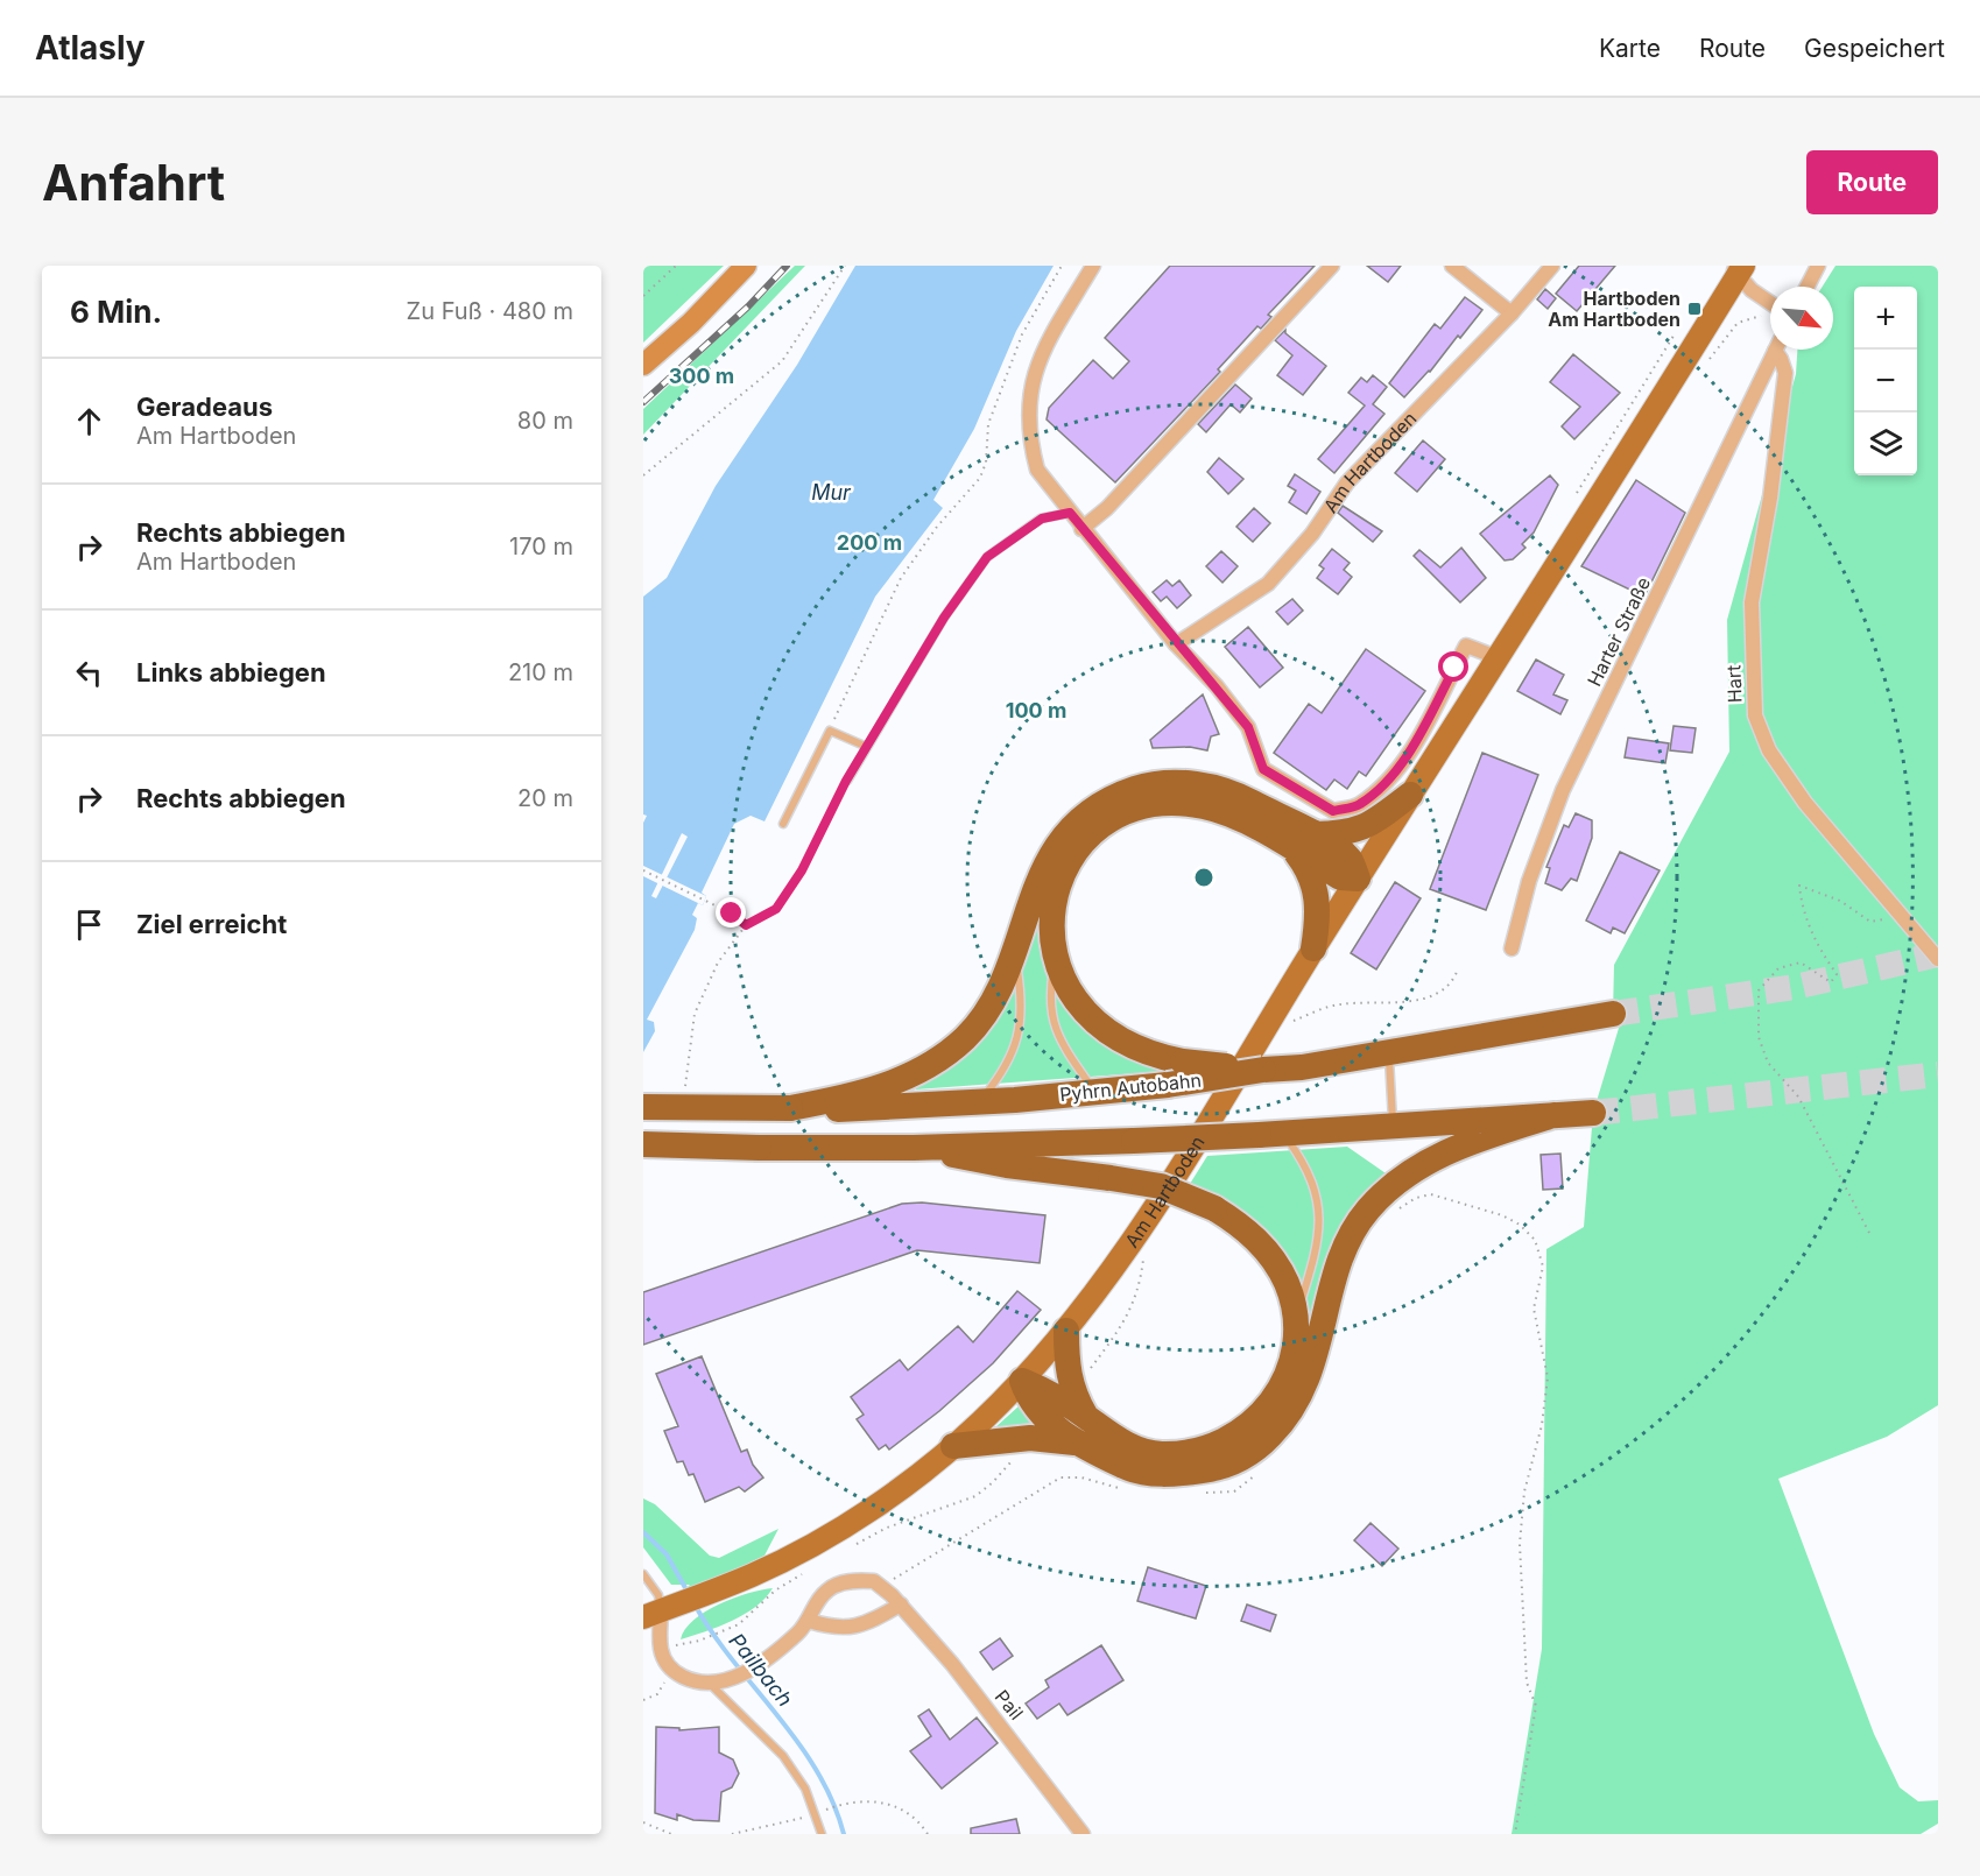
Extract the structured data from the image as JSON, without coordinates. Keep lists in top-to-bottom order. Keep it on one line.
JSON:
{"streets":{"highway":["Pyhrn Autobahn"],"main road":["Am Hartboden"],"street":["Harter Straße","Hart","Pail"]},"water":["Mur","Pailbach"],"places":{"transit":["Hartboden Am Hartboden"]},"north":"bottom right","page":{"header":"Atlasly","nav":["Karte","Route","Gespeichert"],"buttons":"Route","title":"Anfahrt","heading":["6 Min.","Zu Fuß · 480 m"],"map_buttons":["+","−"],"list":[["Geradeaus","Am Hartboden","80 m"],["Rechts abbiegen","Am Hartboden","170 m"],["Links abbiegen","210 m"],["Rechts abbiegen","20 m"],"Ziel erreicht"]},"rings":["300 m","200 m","100 m"]}
